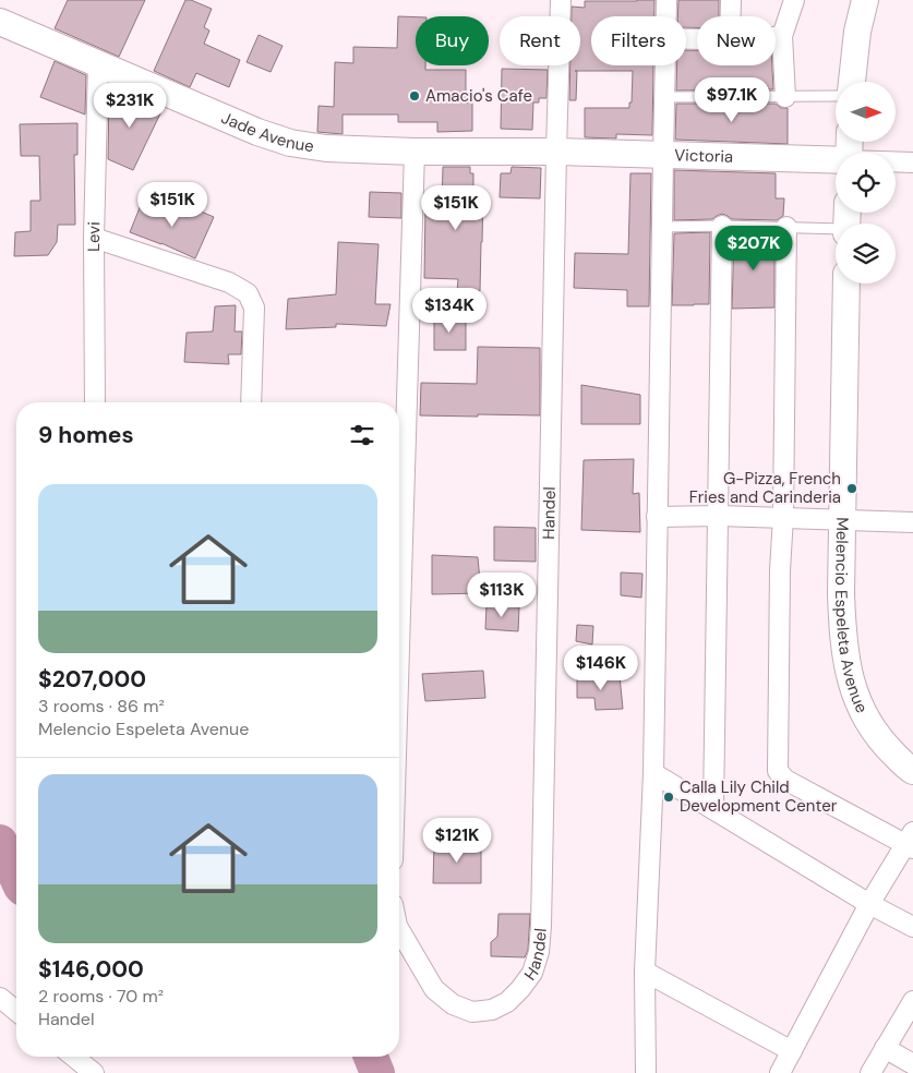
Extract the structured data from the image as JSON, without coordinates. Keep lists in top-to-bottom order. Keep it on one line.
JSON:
{"streets":{"street":["Jade Avenue","Victoria","Levi","Handel","Melencio Espeleta Avenue"]},"crossings":[["Jade Avenue","Victoria"],["Jade Avenue","Levi"],["Jade Avenue","Handel"],["Victoria","Handel"]],"places":["Amacio's Cafe","G-Pizza, French Fries and Carinderia","Calla Lily Child Development Center"],"north":"right","page":{"chip":["Buy","Rent","Filters","New"],"price":["$97.1K","$231K","$151K","$151K","$207K","$134K","$113K","$146K","$121K"],"heading":"9 homes","list":[{"name":"$207,000","note":"3 rooms · 86 m² · Melencio Espeleta Avenue"},{"name":"$146,000","note":"2 rooms · 70 m² · Handel"}]}}
